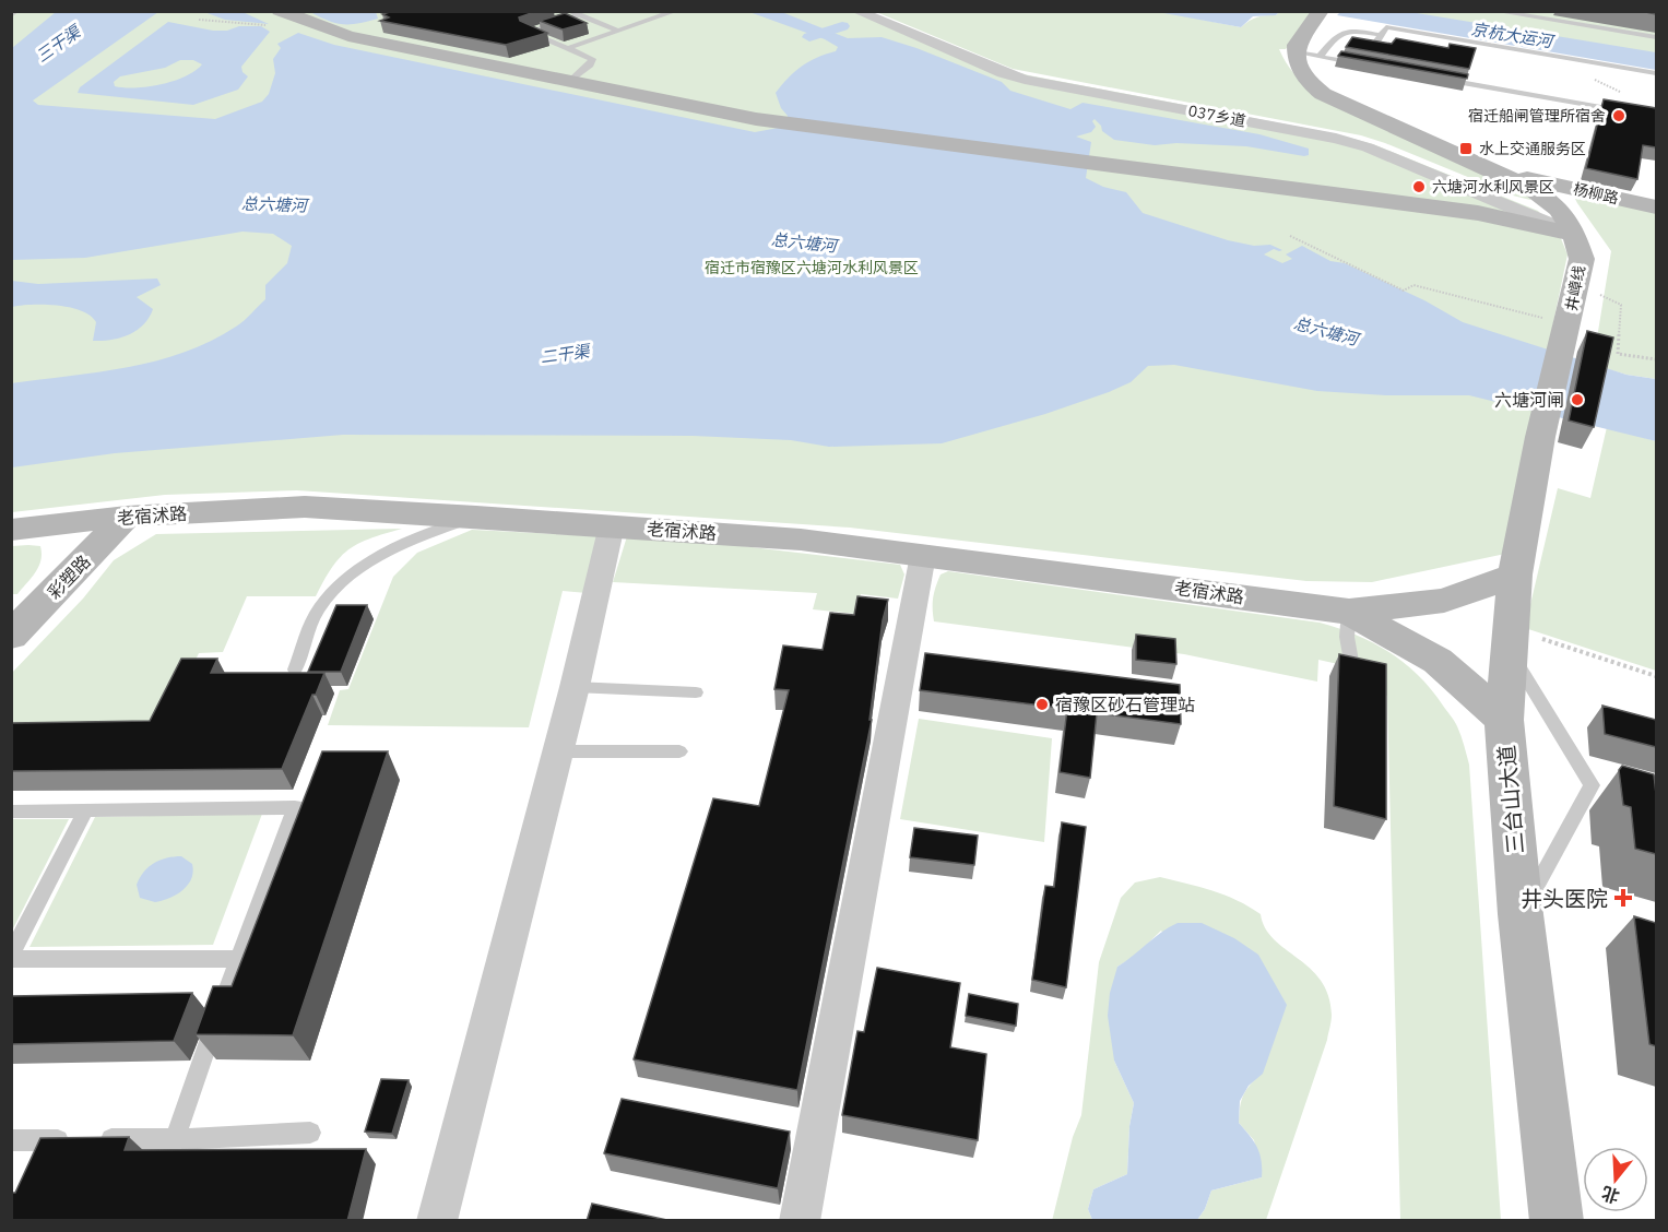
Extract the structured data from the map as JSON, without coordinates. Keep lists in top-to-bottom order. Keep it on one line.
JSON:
{"streets":{"main road":["杨柳路","井嶂线","老宿沭路","彩塑路","三台山大道"],"street":["037乡道"]},"crossings":[["037乡道","井嶂线"],["杨柳路","井嶂线"],["井嶂线","老宿沭路"],["井嶂线","三台山大道"],["老宿沭路","彩塑路"],["老宿沭路","三台山大道"]],"water":["京杭大运河","三干渠","总六塘河","二干渠"],"parks":["宿迁市宿豫区六塘河水利风景区"],"places":{"other":["宿迁船闸管理所宿舍","六塘河水利风景区","六塘河闸","宿豫区砂石管理站"],"transit":["水上交通服务区"],"health":["井头医院"]},"north":"bottom"}
